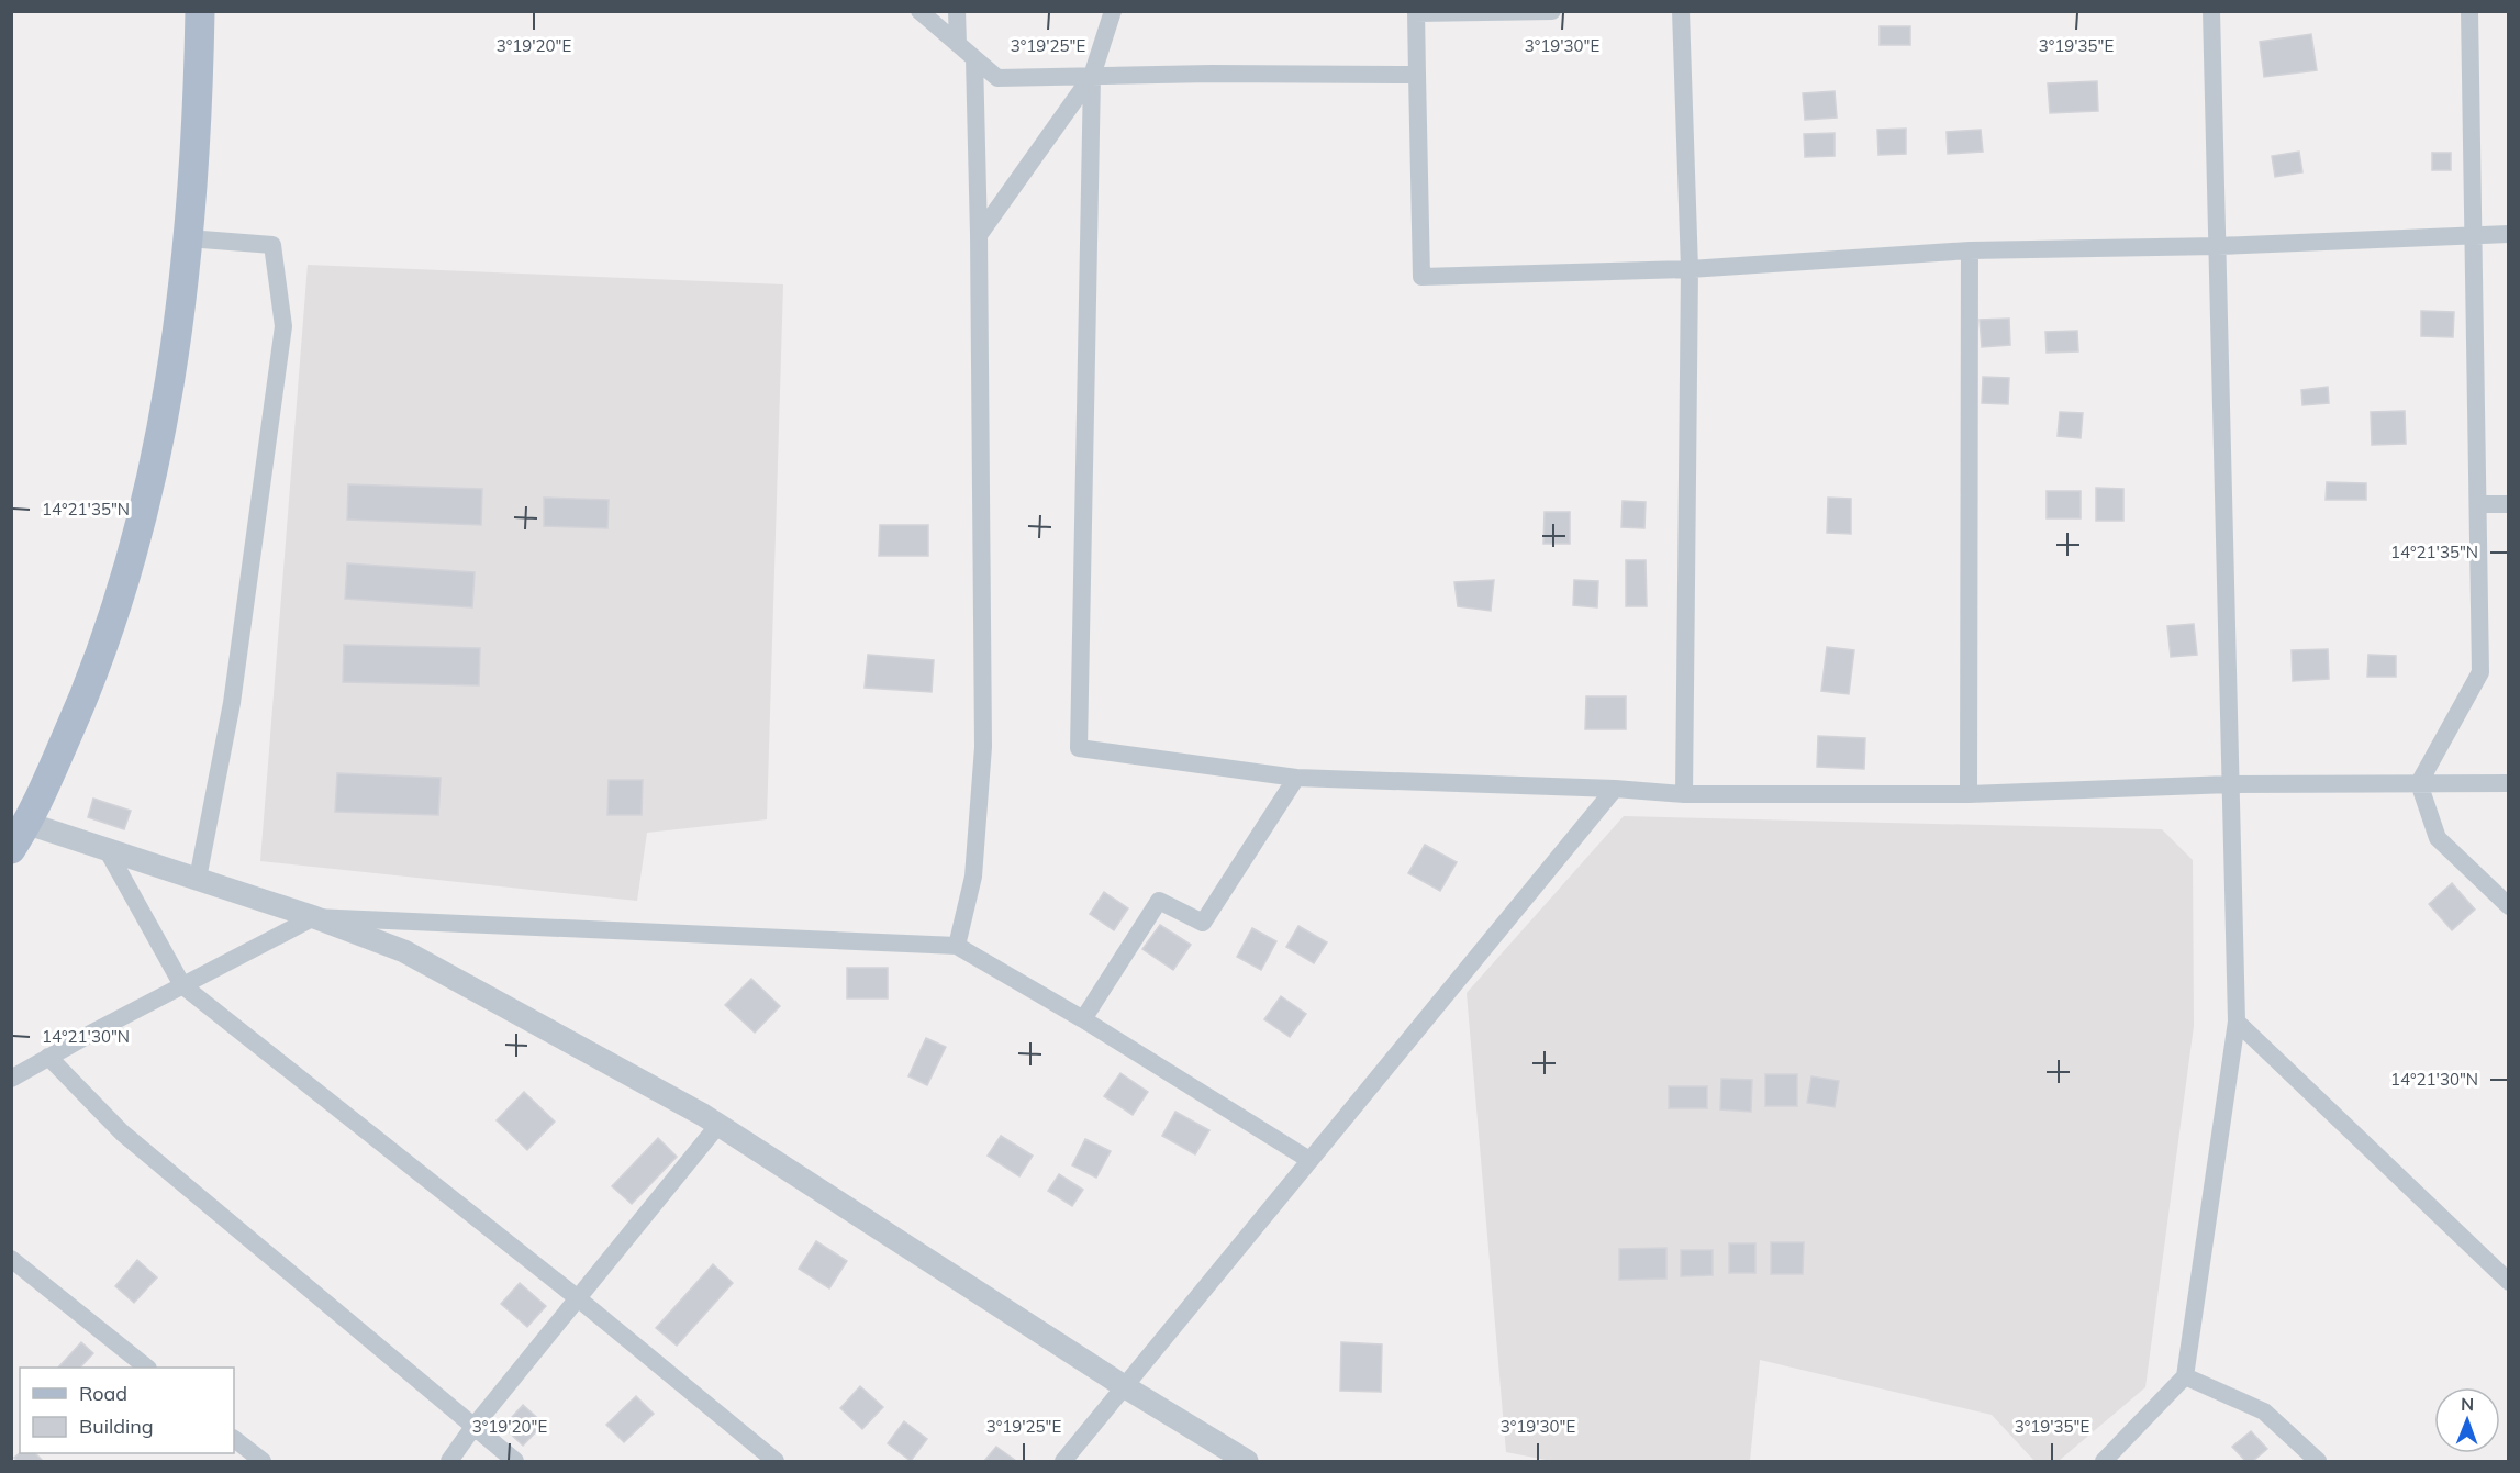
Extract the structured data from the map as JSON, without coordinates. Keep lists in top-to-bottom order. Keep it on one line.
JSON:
{"legend":["Road","Building"],"north":"top","coordinates":["3°19'20\"E","3°19'25\"E","3°19'30\"E","3°19'35\"E","14°21'35\"N","14°21'30\"N"]}
